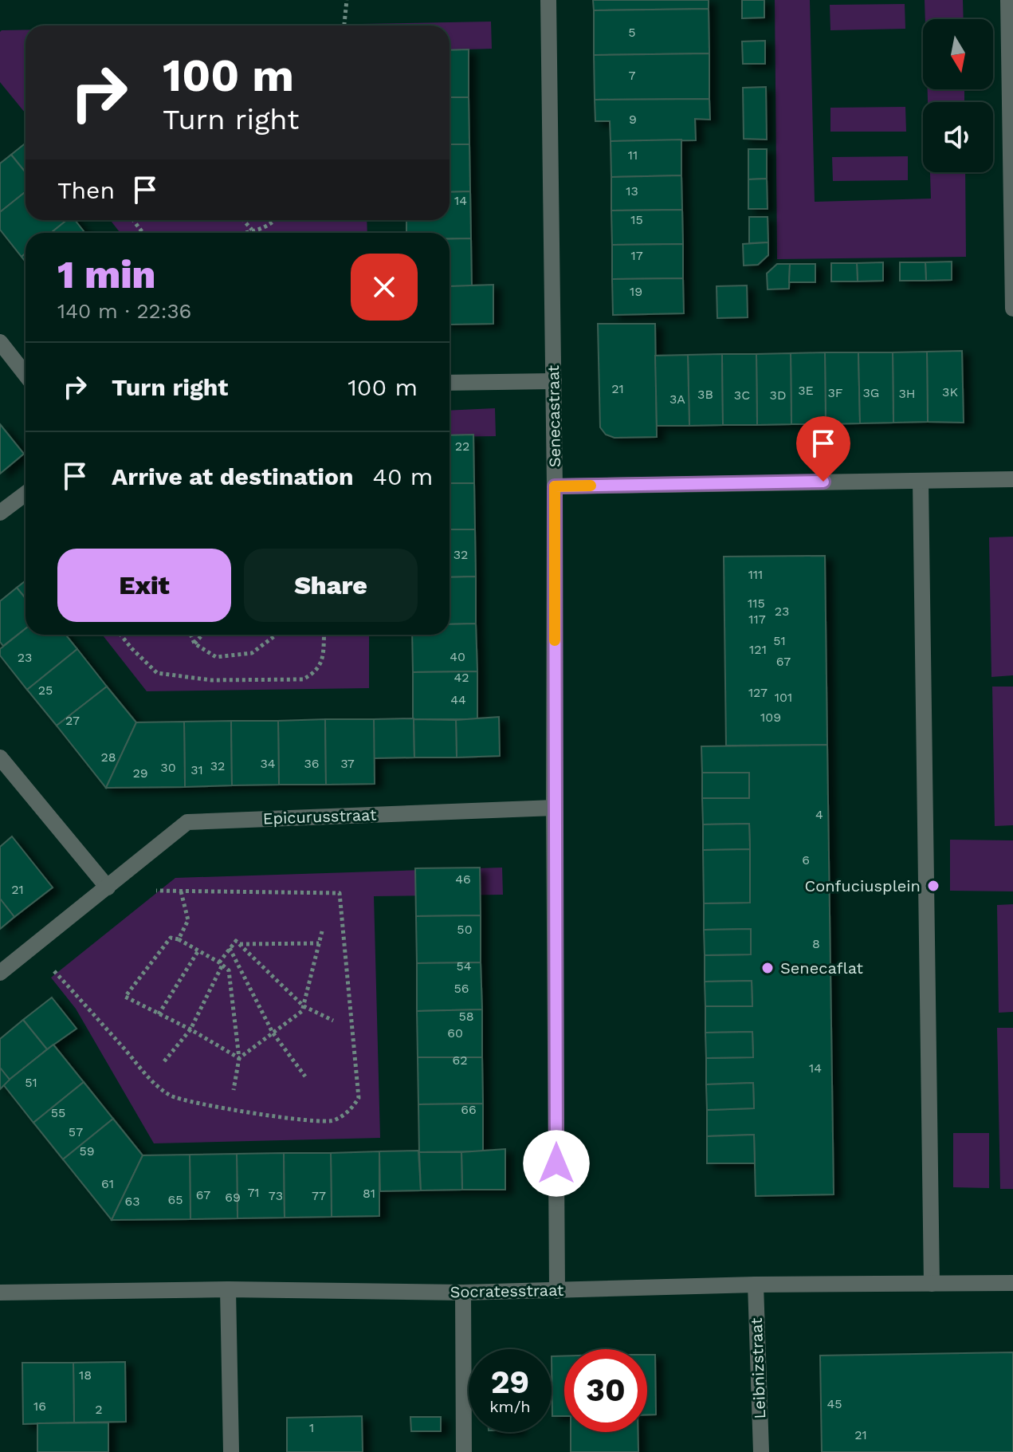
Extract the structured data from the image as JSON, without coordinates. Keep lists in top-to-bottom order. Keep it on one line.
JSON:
{"streets":{"street":["Senecastraat","Epicurusstraat","Socratesstraat","Leibnizstraat"]},"crossings":[["Senecastraat","Epicurusstraat"],["Senecastraat","Socratesstraat"],["Socratesstraat","Leibnizstraat"]],"places":["Confuciusplein","Senecaflat"],"house_numbers":["5","7","9","11","13","14","15","17","19","21","3E","3K","3F","3G","3H","3B","3C","3D","3A","22","32","111","115","23","117","51","121","40","23","67","42","25","127","101","44","109","27","28","34","36","37","32","30","31","29","4","6","46","21","50","8","54","56","58","60","62","14","51","66","55","57","59","61","71","81","67","73","77","69","65","63","18","45","16","2","1","21"],"north":"bottom","page":{"turn":["100 m","Turn right"],"then":"Then","heading":["1 min","140 m · 22:36"],"list":[{"name":"Turn right","value":"100 m"},{"name":"Arrive at destination","value":"40 m"}],"buttons":["Exit","Share"],"speed":"29 km/h","limit":"30"}}
